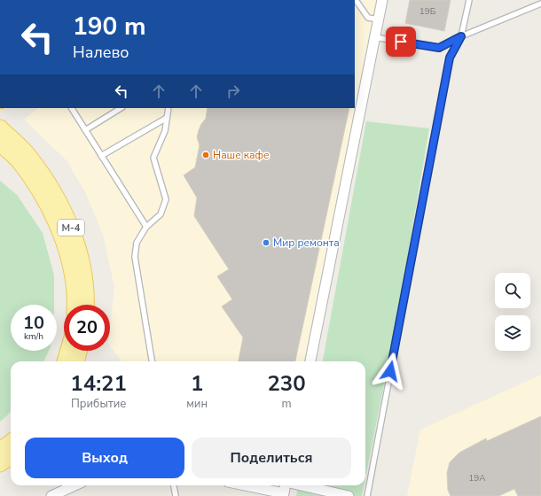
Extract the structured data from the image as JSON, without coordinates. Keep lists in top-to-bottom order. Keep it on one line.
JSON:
{"streets":{"main road":["М-4"]},"places":["Наше кафе","Мир ремонта"],"house_numbers":["19Б","19А"],"page":{"turn":["190 m","Налево"],"speed":"10 km/h","limit":"20","eta":["14:21","Прибытие","1","мин","230","m"],"buttons":["Выход","Поделиться"]}}
